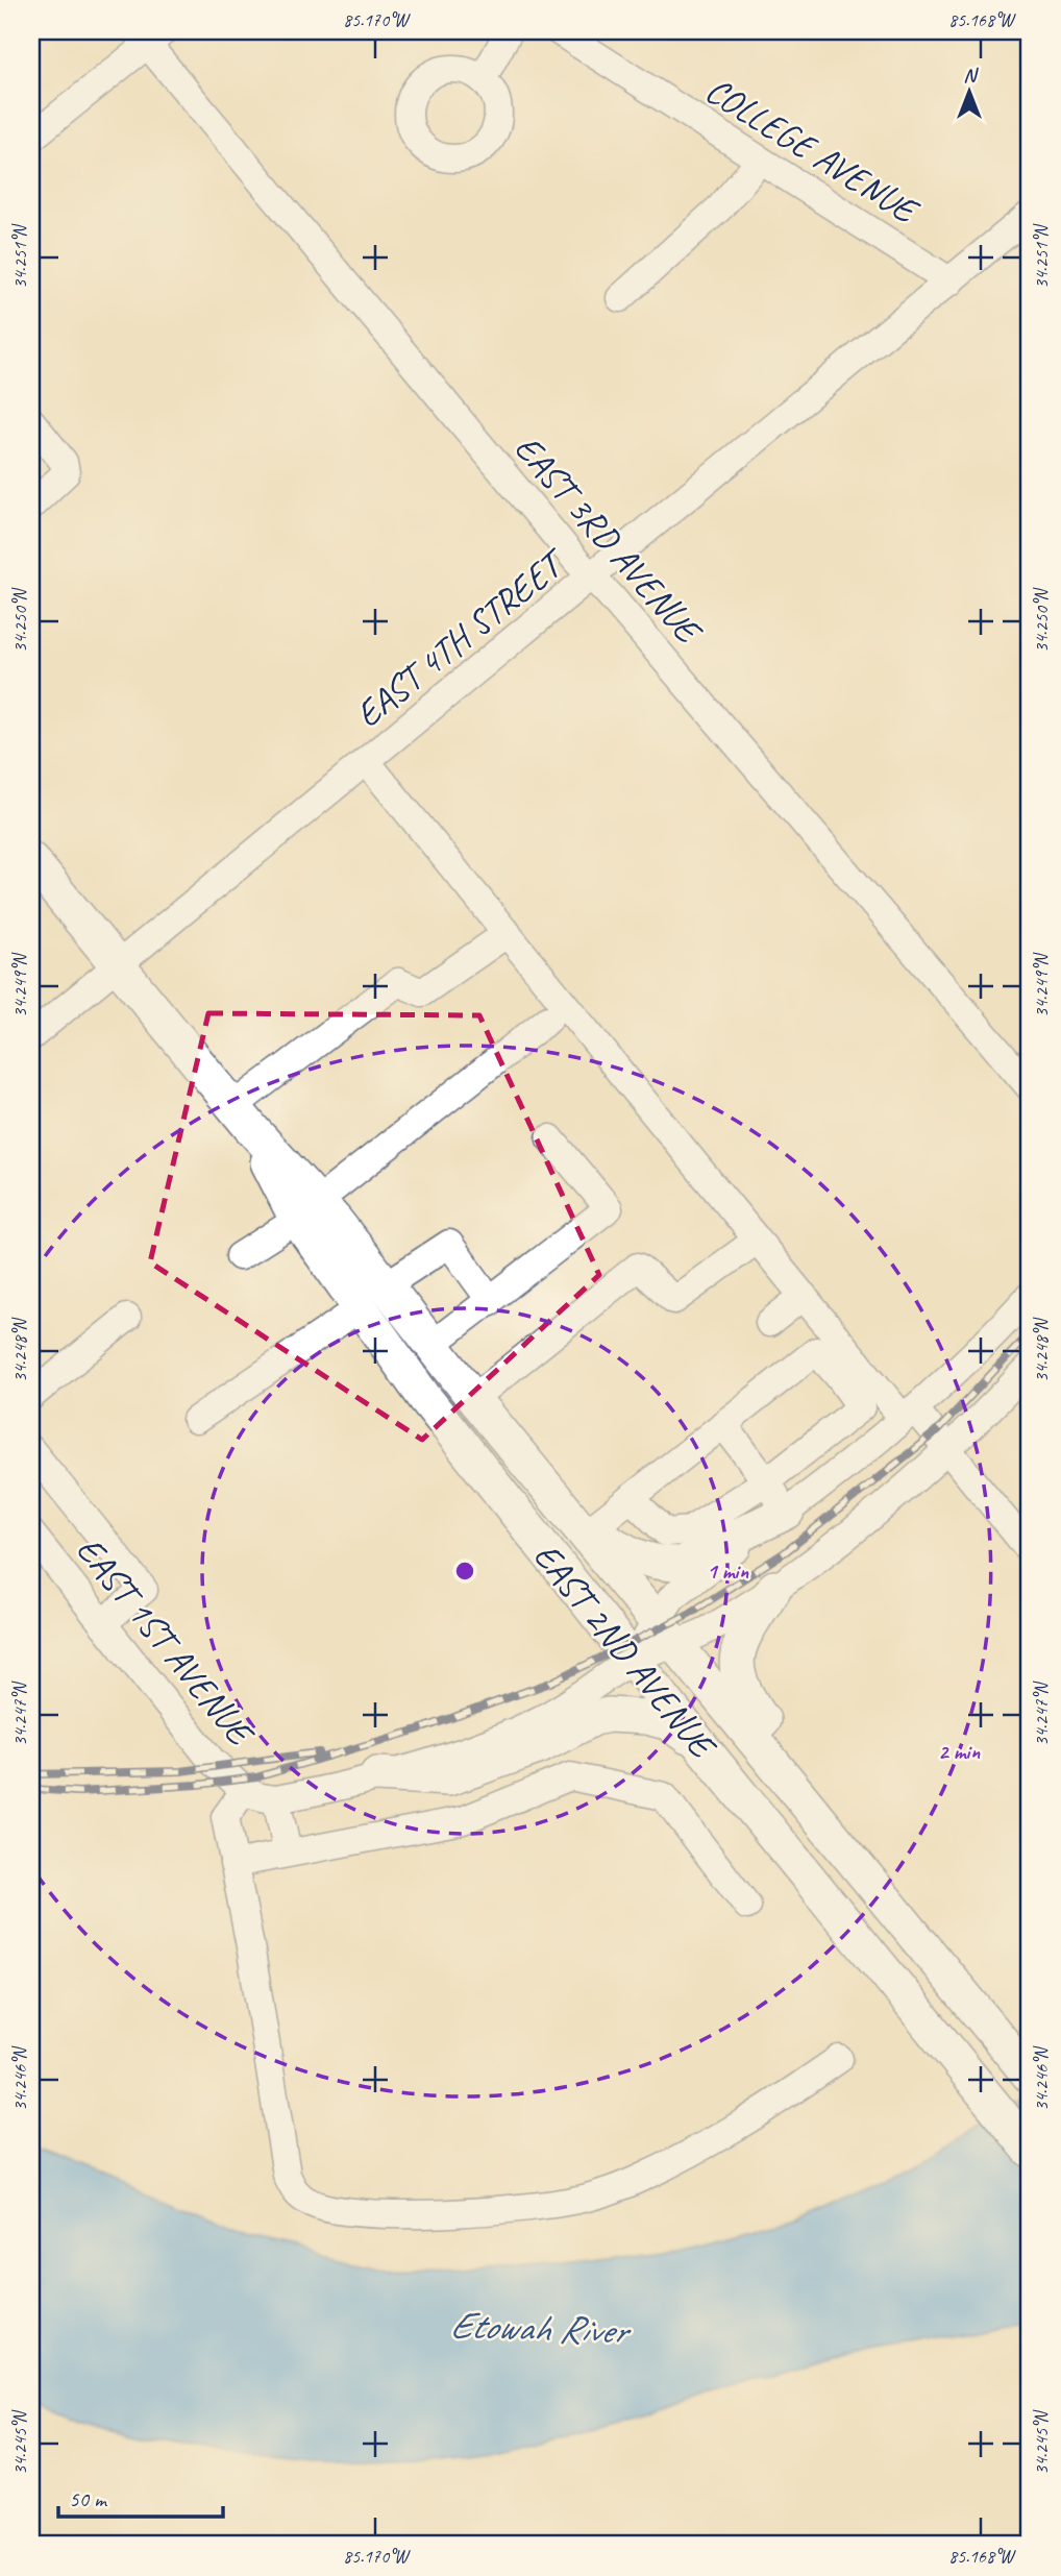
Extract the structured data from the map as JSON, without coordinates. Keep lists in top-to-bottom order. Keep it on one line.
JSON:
{"streets":{"main road":["EAST 2ND AVENUE"],"street":["COLLEGE AVENUE","EAST 3RD AVENUE","EAST 4TH STREET","EAST 1ST AVENUE"]},"crossings":[["COLLEGE AVENUE","EAST 4TH STREET"],["EAST 3RD AVENUE","EAST 4TH STREET"],["EAST 4TH STREET","EAST 2ND AVENUE"]],"water":["Etowah River"],"scale_bar":"50 m","north":"top","coordinates":["85.170°W","85.168°W","34.251°N","34.250°N","34.249°N","34.248°N","34.247°N","34.246°N","34.245°N"],"rings":["1 min","2 min"]}
